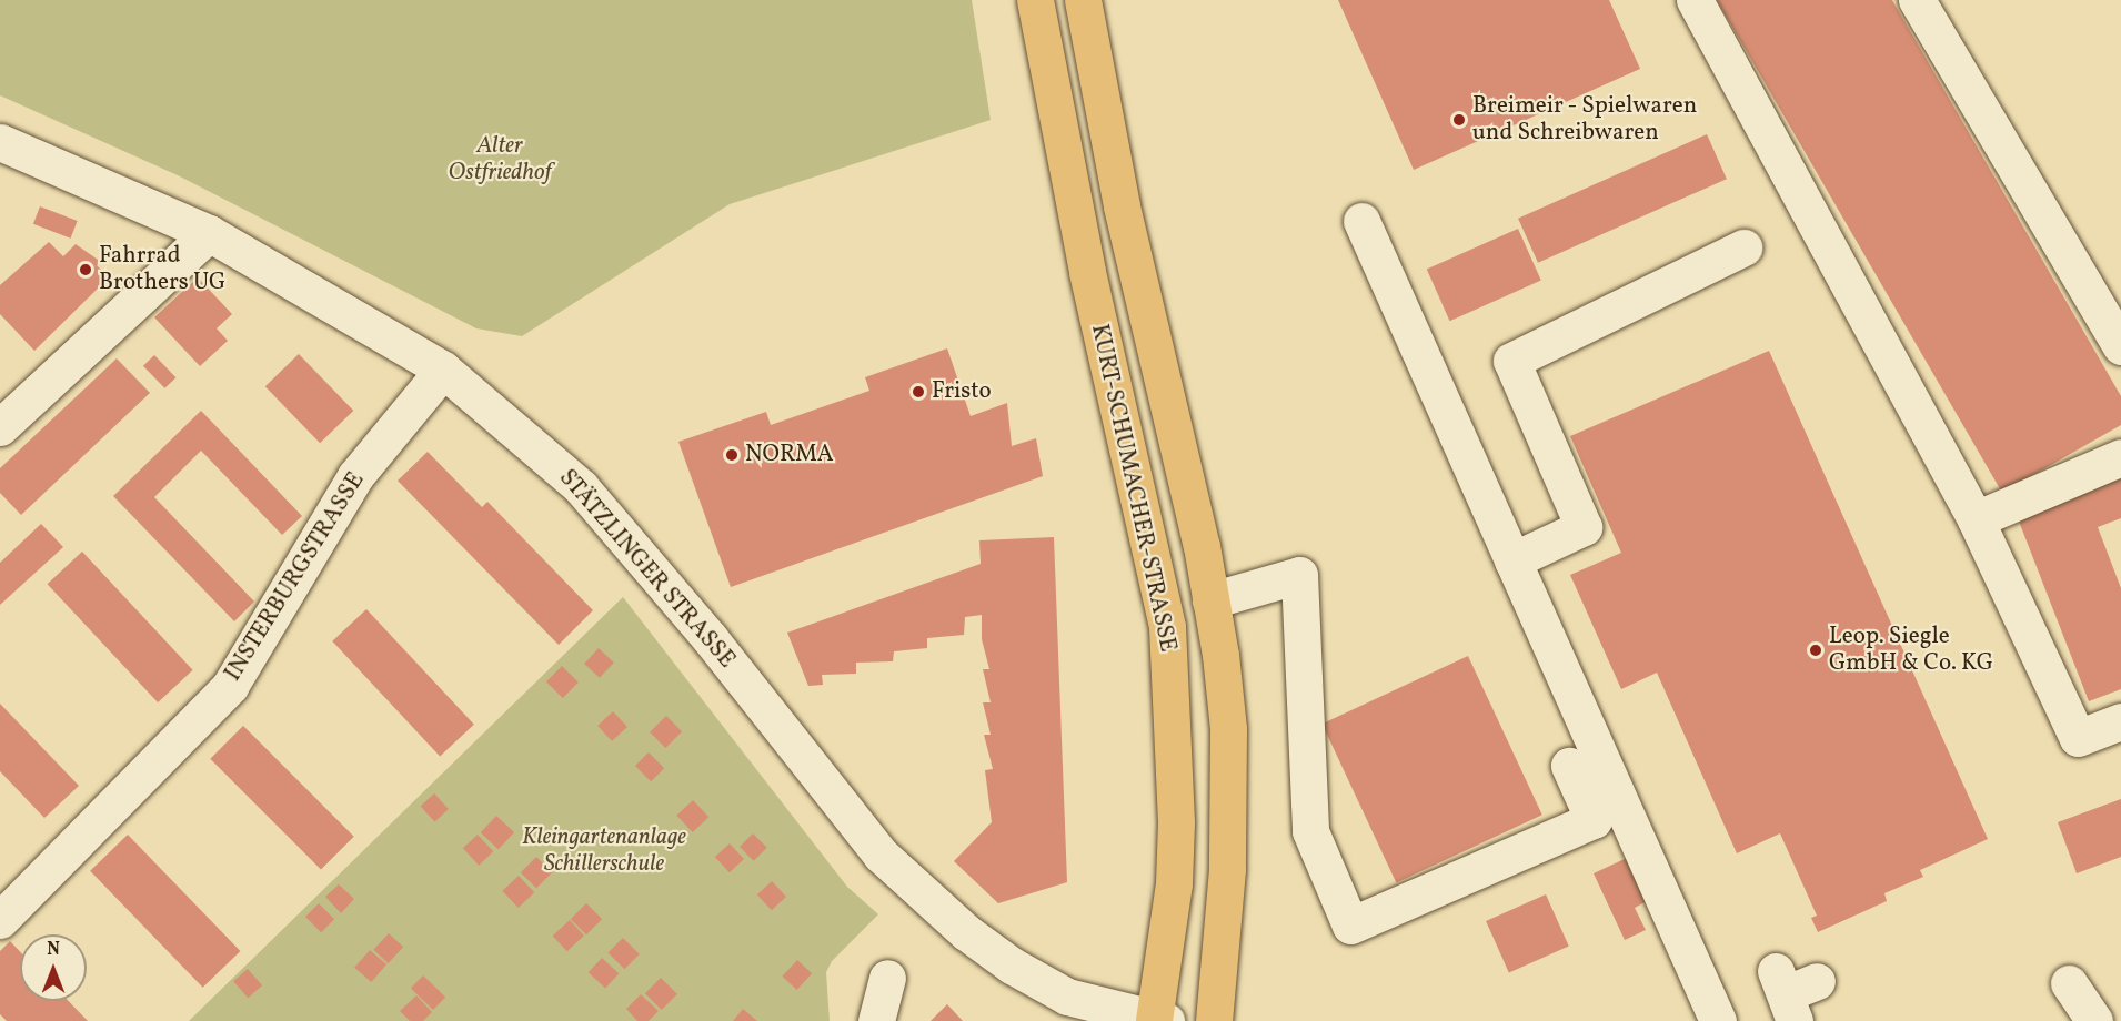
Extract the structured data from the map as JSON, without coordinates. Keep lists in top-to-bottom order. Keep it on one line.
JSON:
{"streets":{"main road":["KURT-SCHUMACHER-STRASSE"],"street":["STÄTZLINGER STRASSE","INSTERBURGSTRASSE"]},"crossings":[["KURT-SCHUMACHER-STRASSE","STÄTZLINGER STRASSE"],["STÄTZLINGER STRASSE","INSTERBURGSTRASSE"]],"parks":["Alter Ostfriedhof","Kleingartenanlage Schillerschule"],"places":["Breimeir - Spielwaren und Schreibwaren","Fahrrad Brothers UG","Fristo","NORMA","Leop. Siegle GmbH & Co. KG"],"north":"top"}
